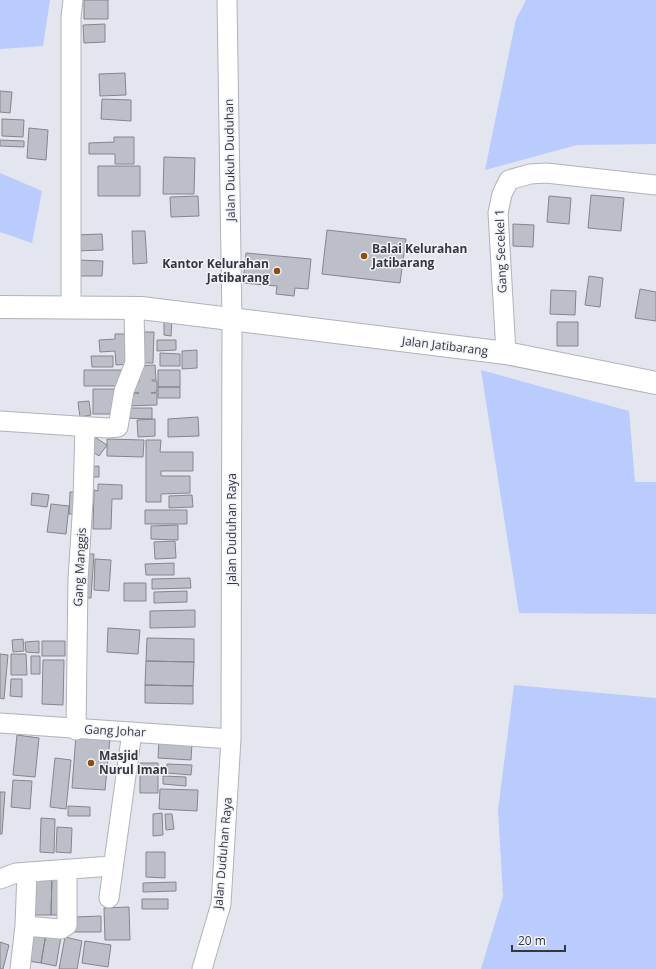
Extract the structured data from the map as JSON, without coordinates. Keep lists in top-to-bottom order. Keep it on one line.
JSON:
{"streets":{"street":["Jalan Dukuh Duduhan","Gang Secekel 1","Jalan Jatibarang","Jalan Duduhan Raya","Gang Manggis","Gang Johar"]},"crossings":[["Jalan Dukuh Duduhan","Jalan Jatibarang"],["Jalan Dukuh Duduhan","Jalan Duduhan Raya"],["Gang Secekel 1","Jalan Jatibarang"],["Jalan Jatibarang","Jalan Duduhan Raya"],["Jalan Duduhan Raya","Gang Johar"],["Gang Manggis","Gang Johar"]],"places":["Balai Kelurahan Jatibarang","Kantor Kelurahan Jatibarang","Masjid Nurul Iman"],"scale_bar":"20 m"}
